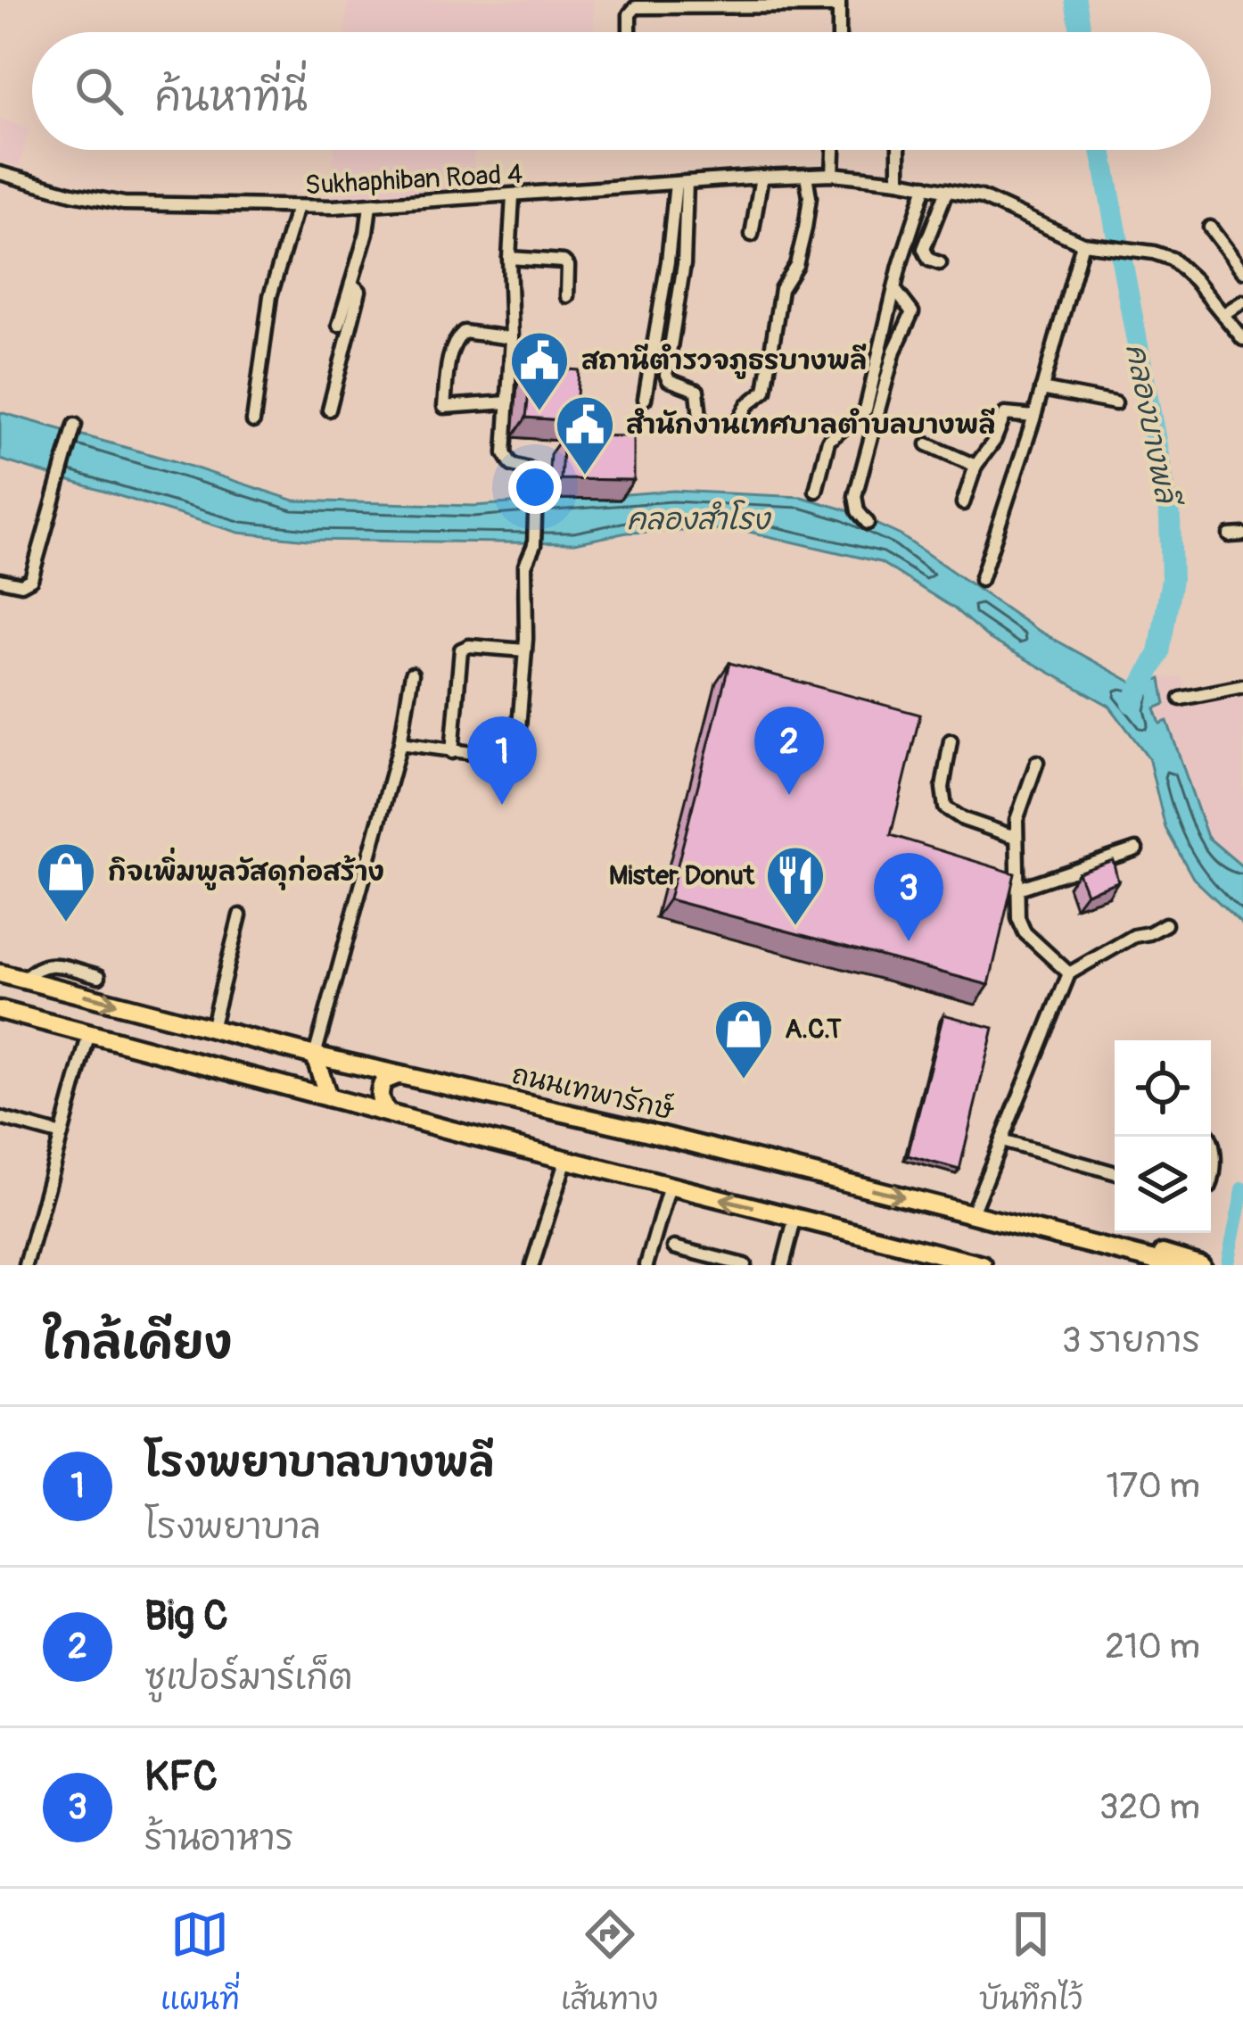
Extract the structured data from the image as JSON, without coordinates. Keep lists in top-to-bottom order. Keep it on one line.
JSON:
{"streets":{"main road":["ถนนเทพารักษ์"],"street":["Sukhaphiban Road 4"]},"water":["คลองบางพลี","คลองสำโรง"],"places":{"public building":["สถานีตำรวจภูธรบางพลี","สำนักงานเทศบาลตำบลบางพลี"],"shop":["กิจเพิ่มพูลวัสดุก่อสร้าง","A.C.T"],"restaurant":["Mister Donut"]},"page":{"search":"ค้นหาที่นี่","pins":["2","1","3"],"heading":["ใกล้เคียง","3 รายการ"],"list":[{"mark":"1","name":"โรงพยาบาลบางพลี","note":"โรงพยาบาล","value":"170 m"},{"mark":"2","name":"Big C","note":"ซูเปอร์มาร์เก็ต","value":"210 m"},{"mark":"3","name":"KFC","note":"ร้านอาหาร","value":"320 m"}],"nav":["แผนที่","เส้นทาง","บันทึกไว้"]}}
